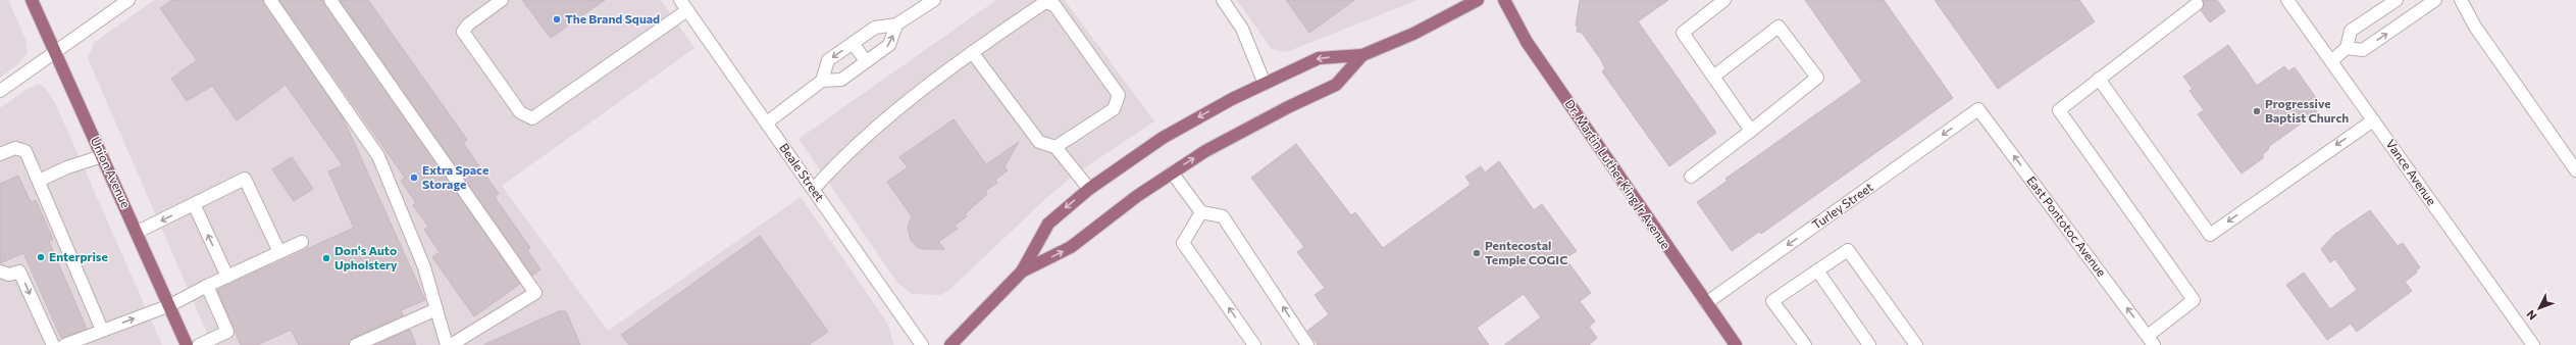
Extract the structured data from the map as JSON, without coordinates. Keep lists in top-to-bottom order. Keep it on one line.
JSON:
{"streets":{"main road":["Union Avenue","Dr. Martin Luther King Jr Avenue"],"street":["Beale Street","Vance Avenue","Turley Street","East Pontotoc Avenue"]},"crossings":[["Dr. Martin Luther King Jr Avenue","Turley Street"],["Turley Street","East Pontotoc Avenue"]],"one_way":["Turley Street","East Pontotoc Avenue"],"places":["The Brand Squad","Progressive Baptist Church","Extra Space Storage","Pentecostal Temple COGIC","Enterprise","Don's Auto Upholstery"],"north":"bottom left"}
